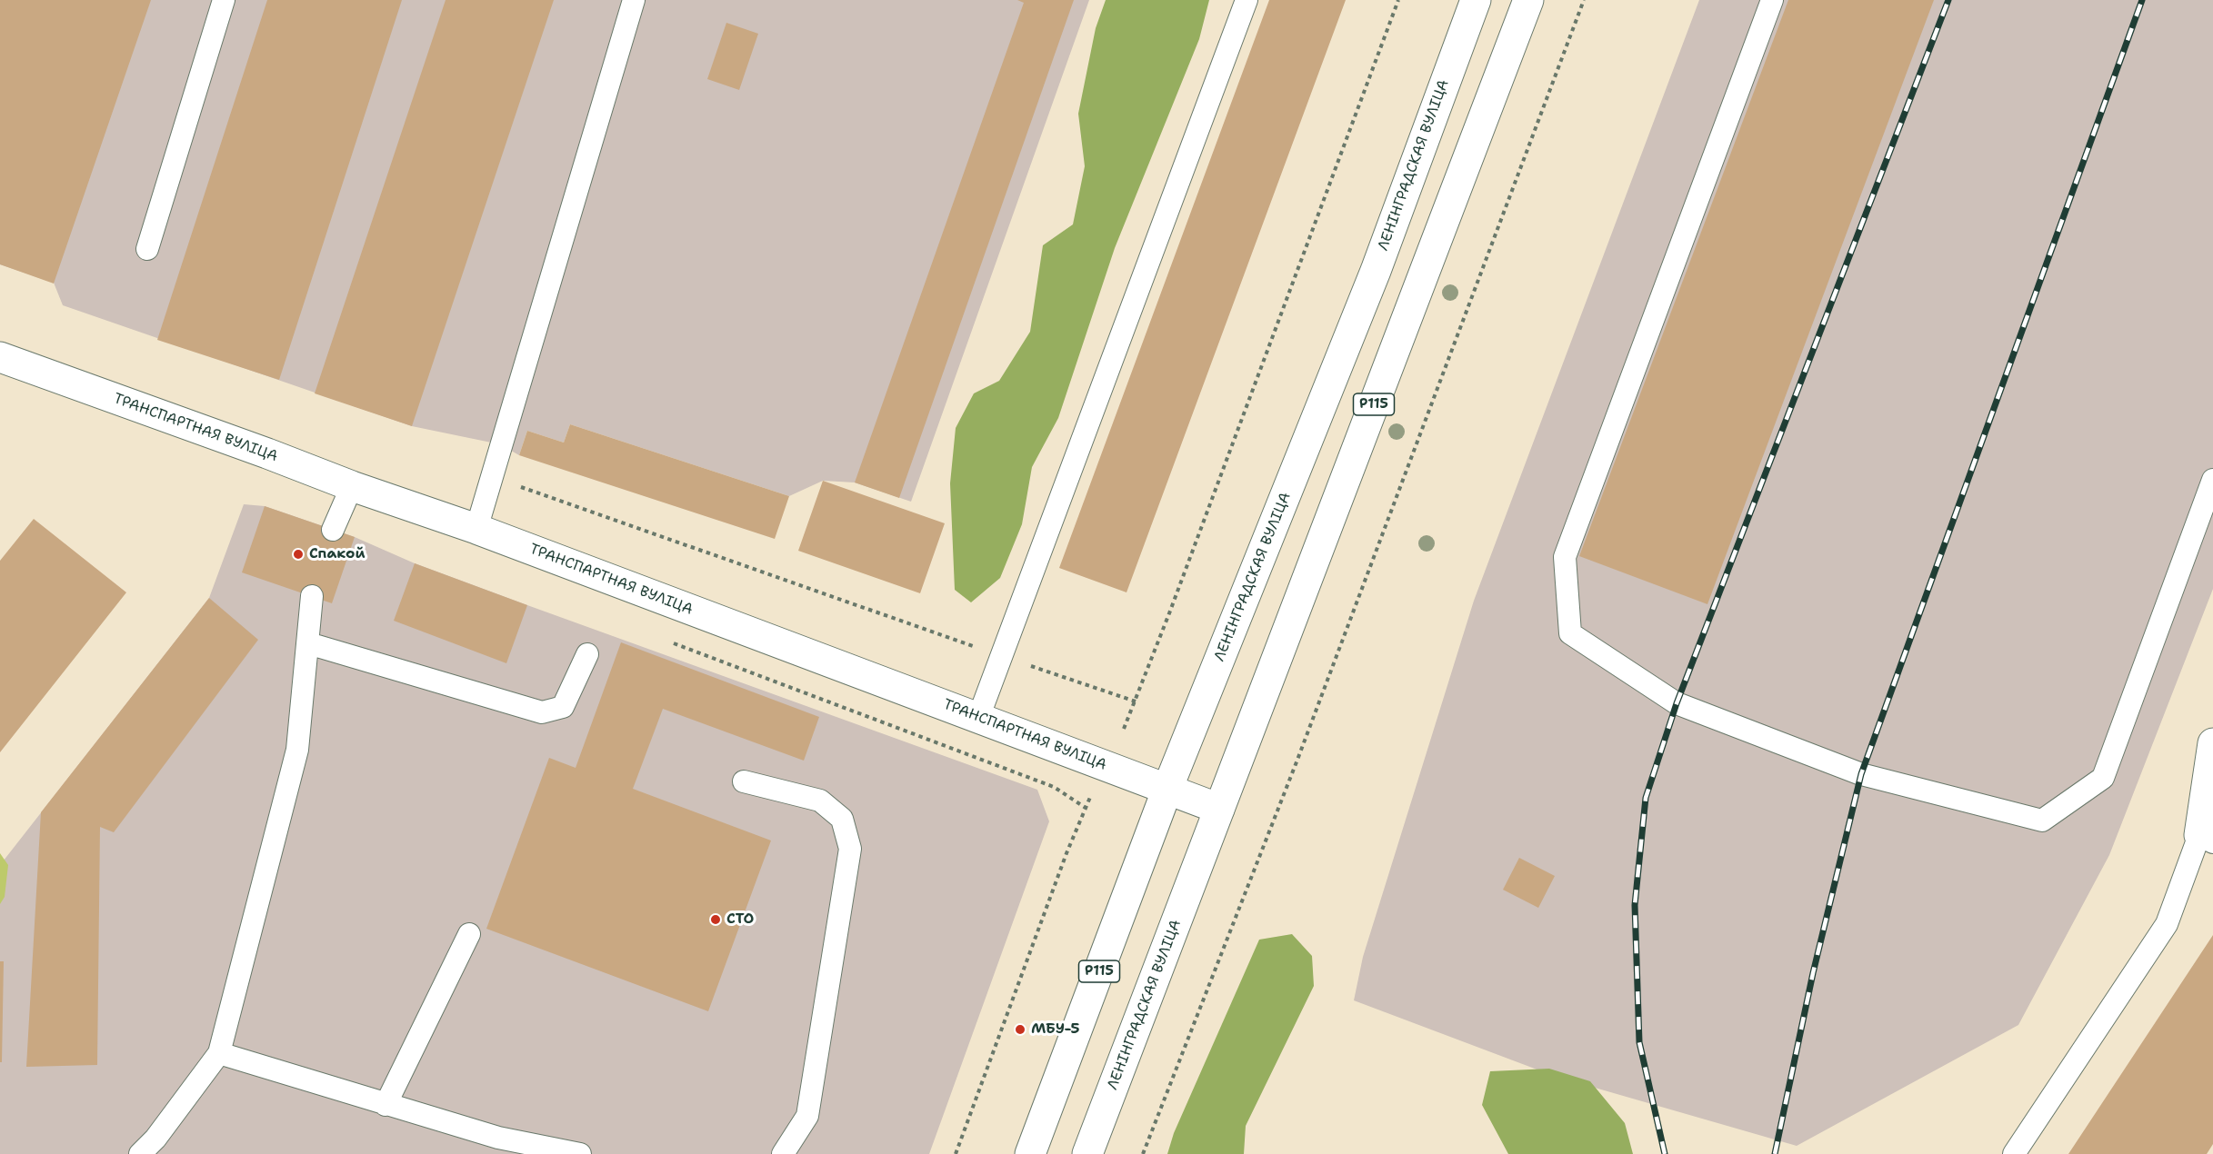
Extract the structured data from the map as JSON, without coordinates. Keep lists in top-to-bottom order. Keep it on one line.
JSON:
{"streets":{"main road":["ЛЕНІНГРАДСКАЯ ВУЛІЦА","Р115","ТРАНСПАРТНАЯ ВУЛІЦА"]},"crossings":[["ЛЕНІНГРАДСКАЯ ВУЛІЦА","ТРАНСПАРТНАЯ ВУЛІЦА"]],"places":["Спакой","СТО","МБУ-5"]}
